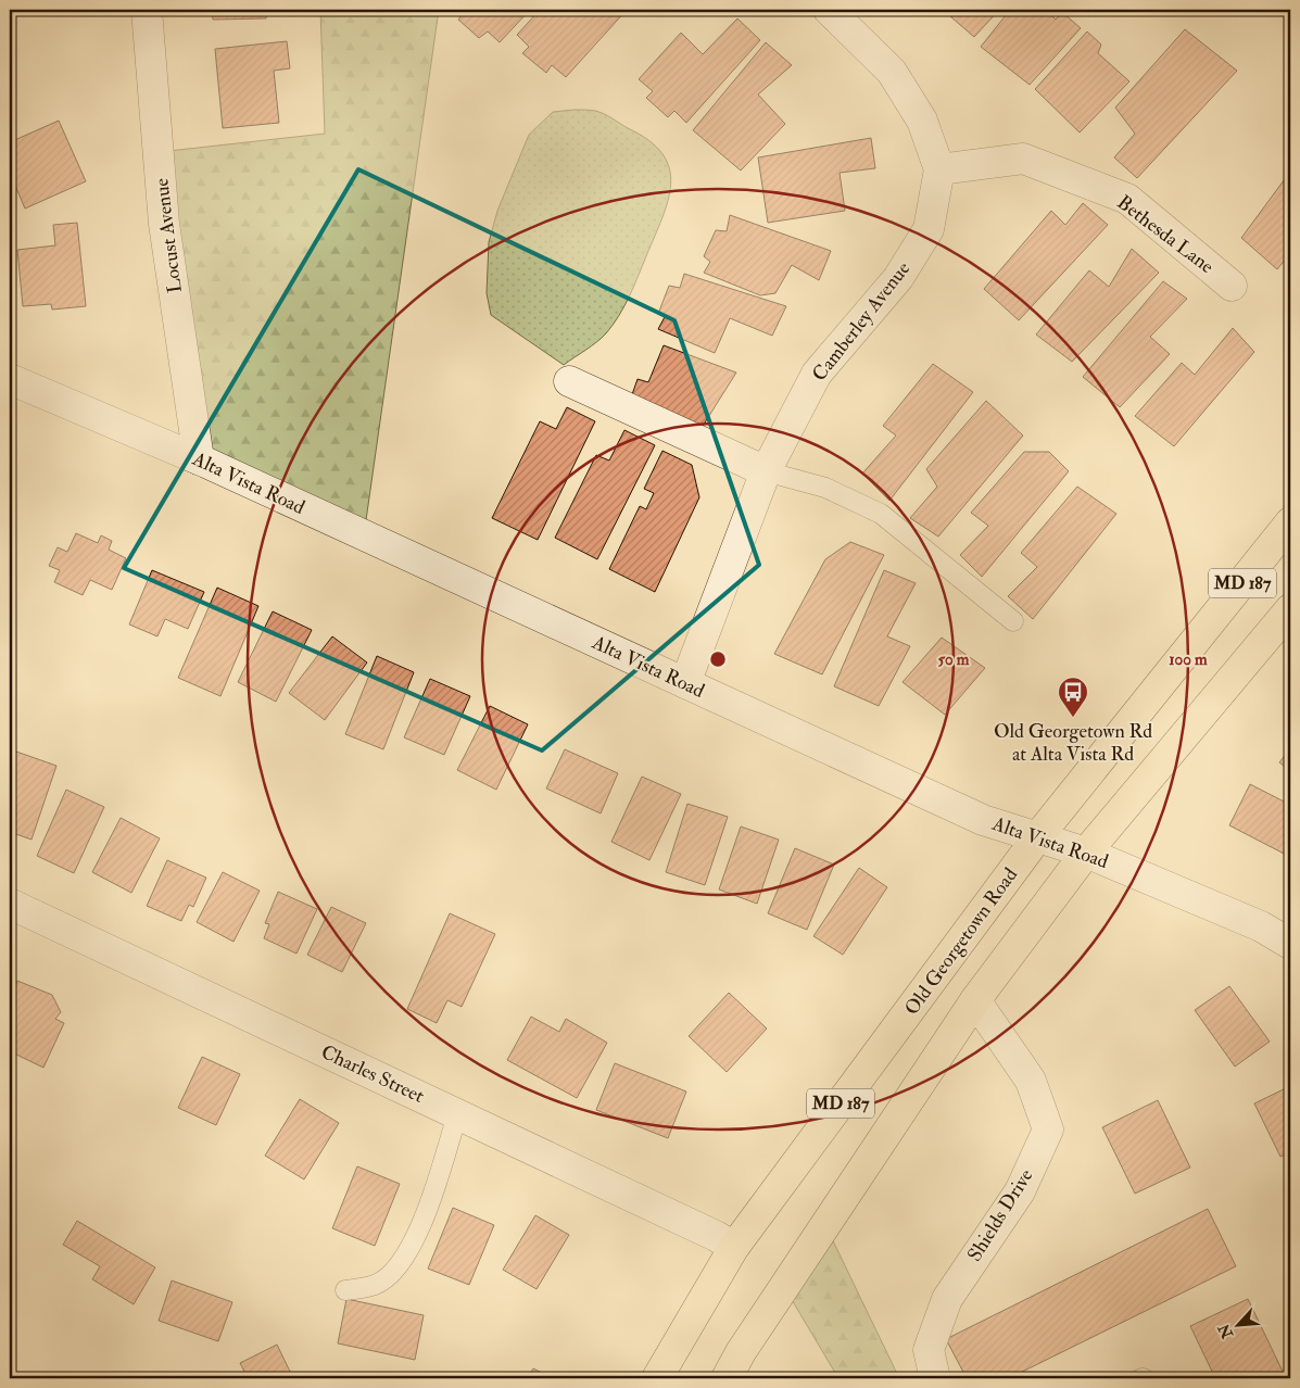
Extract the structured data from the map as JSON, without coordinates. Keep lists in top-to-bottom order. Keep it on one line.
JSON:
{"streets":{"main road":["MD 187","Old Georgetown Road"],"street":["Bethesda Lane","Locust Avenue","Camberley Avenue","Alta Vista Road","Charles Street","Shields Drive"]},"crossings":[["Bethesda Lane","Camberley Avenue"],["Locust Avenue","Alta Vista Road"],["Camberley Avenue","Alta Vista Road"],["Alta Vista Road","MD 187"],["Alta Vista Road","Old Georgetown Road"],["MD 187","Shields Drive"],["Old Georgetown Road","Charles Street"]],"places":{"bus stop":["Old Georgetown Rd at Alta Vista Rd"]},"north":"bottom left","rings":["50 m","100 m"]}
